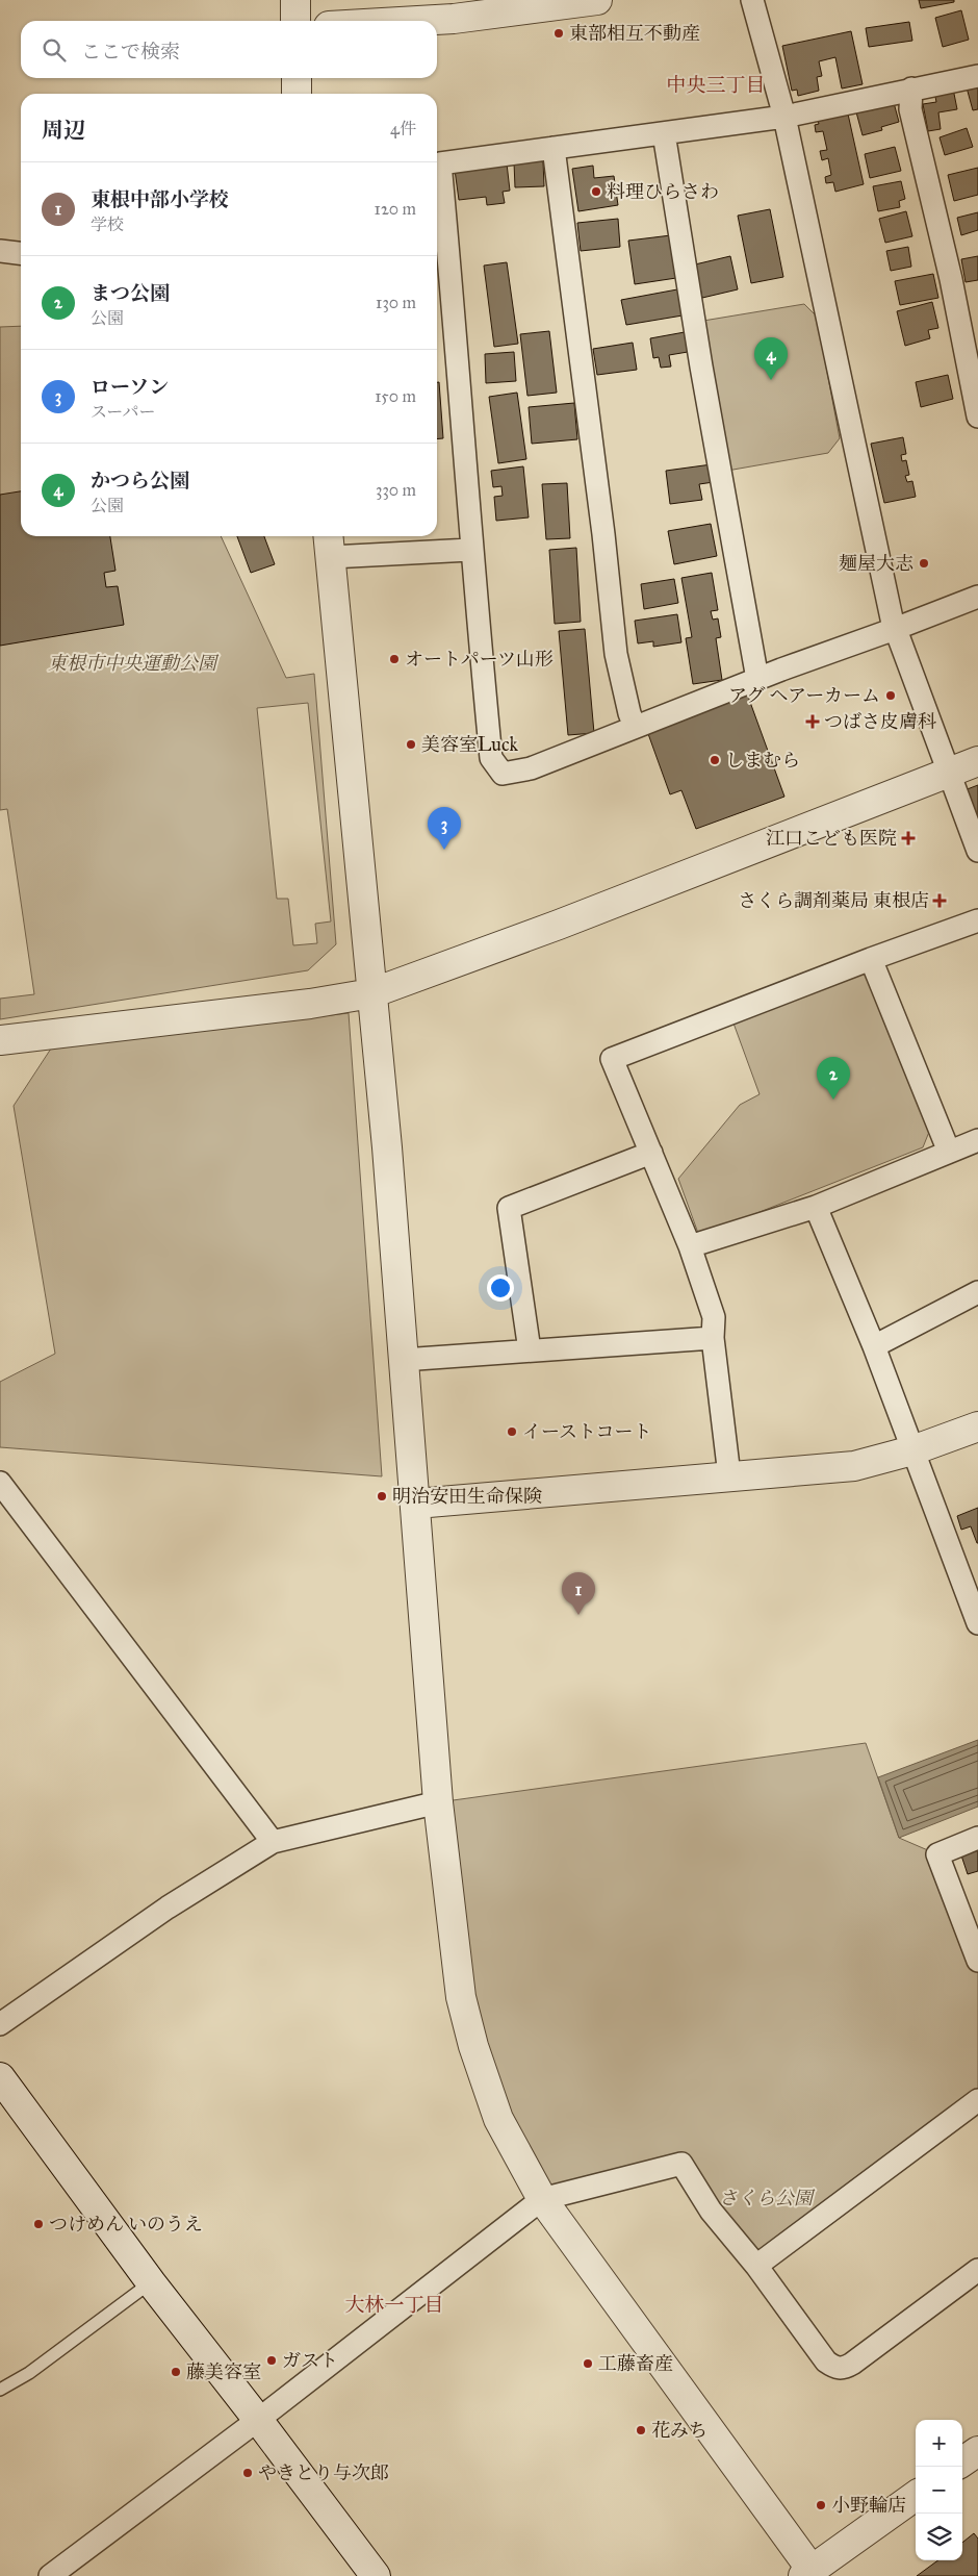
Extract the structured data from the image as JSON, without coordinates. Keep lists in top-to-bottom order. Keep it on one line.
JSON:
{"districts":["中央三丁目","大林一丁目"],"parks":["東根市中央運動公園","さくら公園"],"places":{"other":["東部相互不動産","料理ひらさわ","麺屋大志","オートパーツ山形","アグ ヘアーカーム","美容室Luck","しまむら","イーストコート","明治安田生命保険","つけめん いのうえ","ガスト","工藤畜産","藤美容室","花みち","やきとり与次郎","小野輪店"],"health":["つばさ皮膚科","江口こども医院","さくら調剤薬局 東根店"]},"page":{"search":"ここで検索","heading":["周辺","4件"],"list":[{"mark":"1","name":"東根中部小学校","note":"学校","value":"120 m"},{"mark":"2","name":"まつ公園","note":"公園","value":"130 m"},{"mark":"3","name":"ローソン","note":"スーパー","value":"150 m"},{"mark":"4","name":"かつら公園","note":"公園","value":"330 m"}],"pins":["4","3","2","1"],"map_buttons":["+","−"]}}
